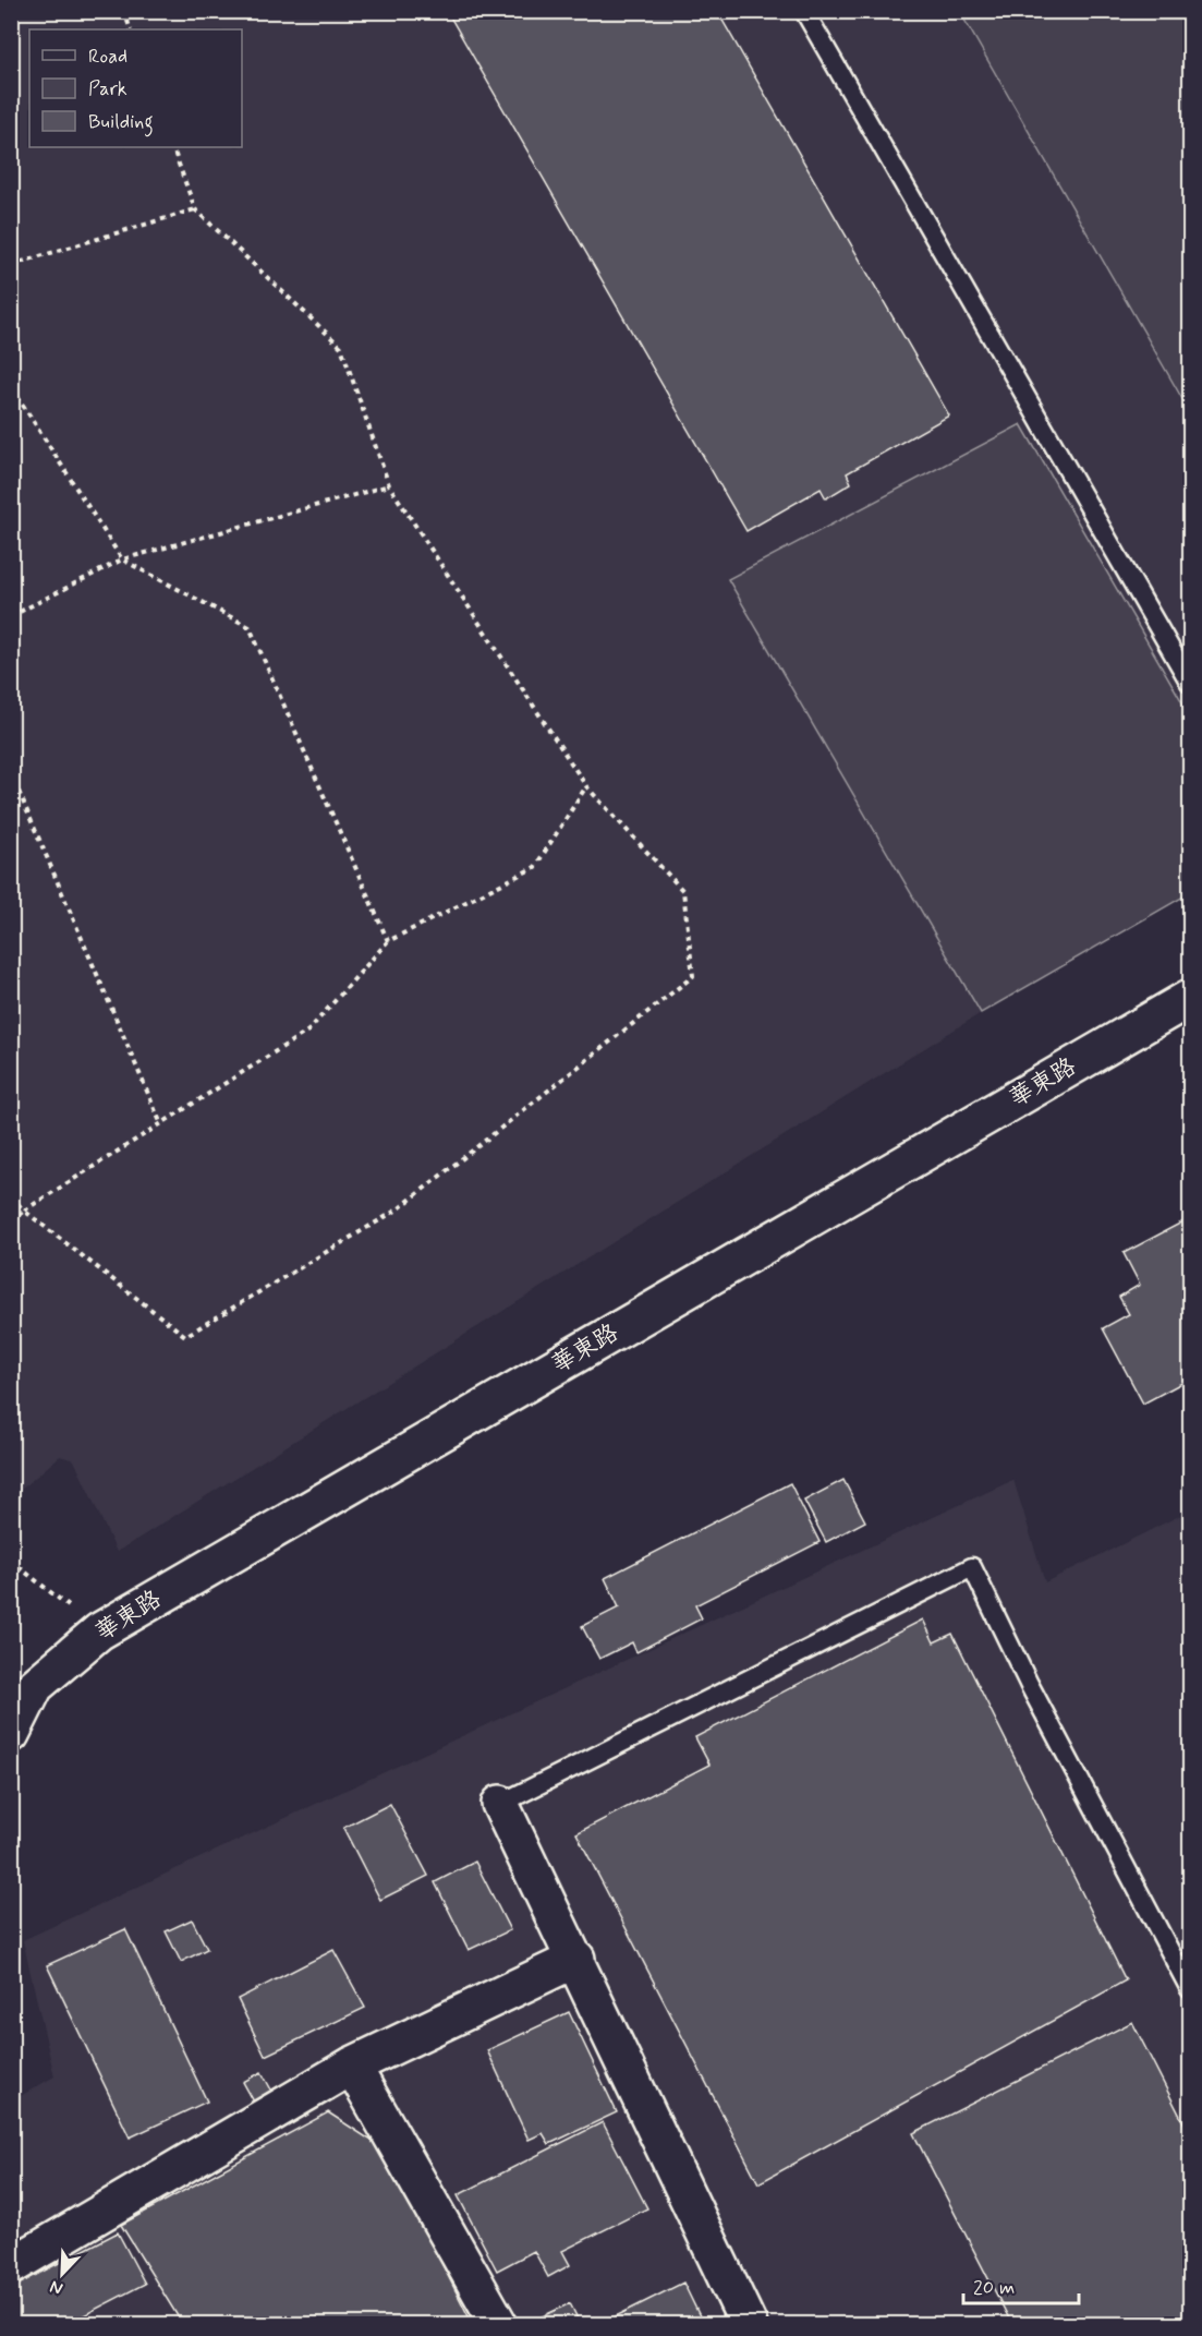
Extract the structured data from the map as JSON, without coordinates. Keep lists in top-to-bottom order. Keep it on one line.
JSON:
{"streets":{"street":["華東路"]},"legend":["Road","Park","Building"],"scale_bar":"20 m","north":"bottom left"}
